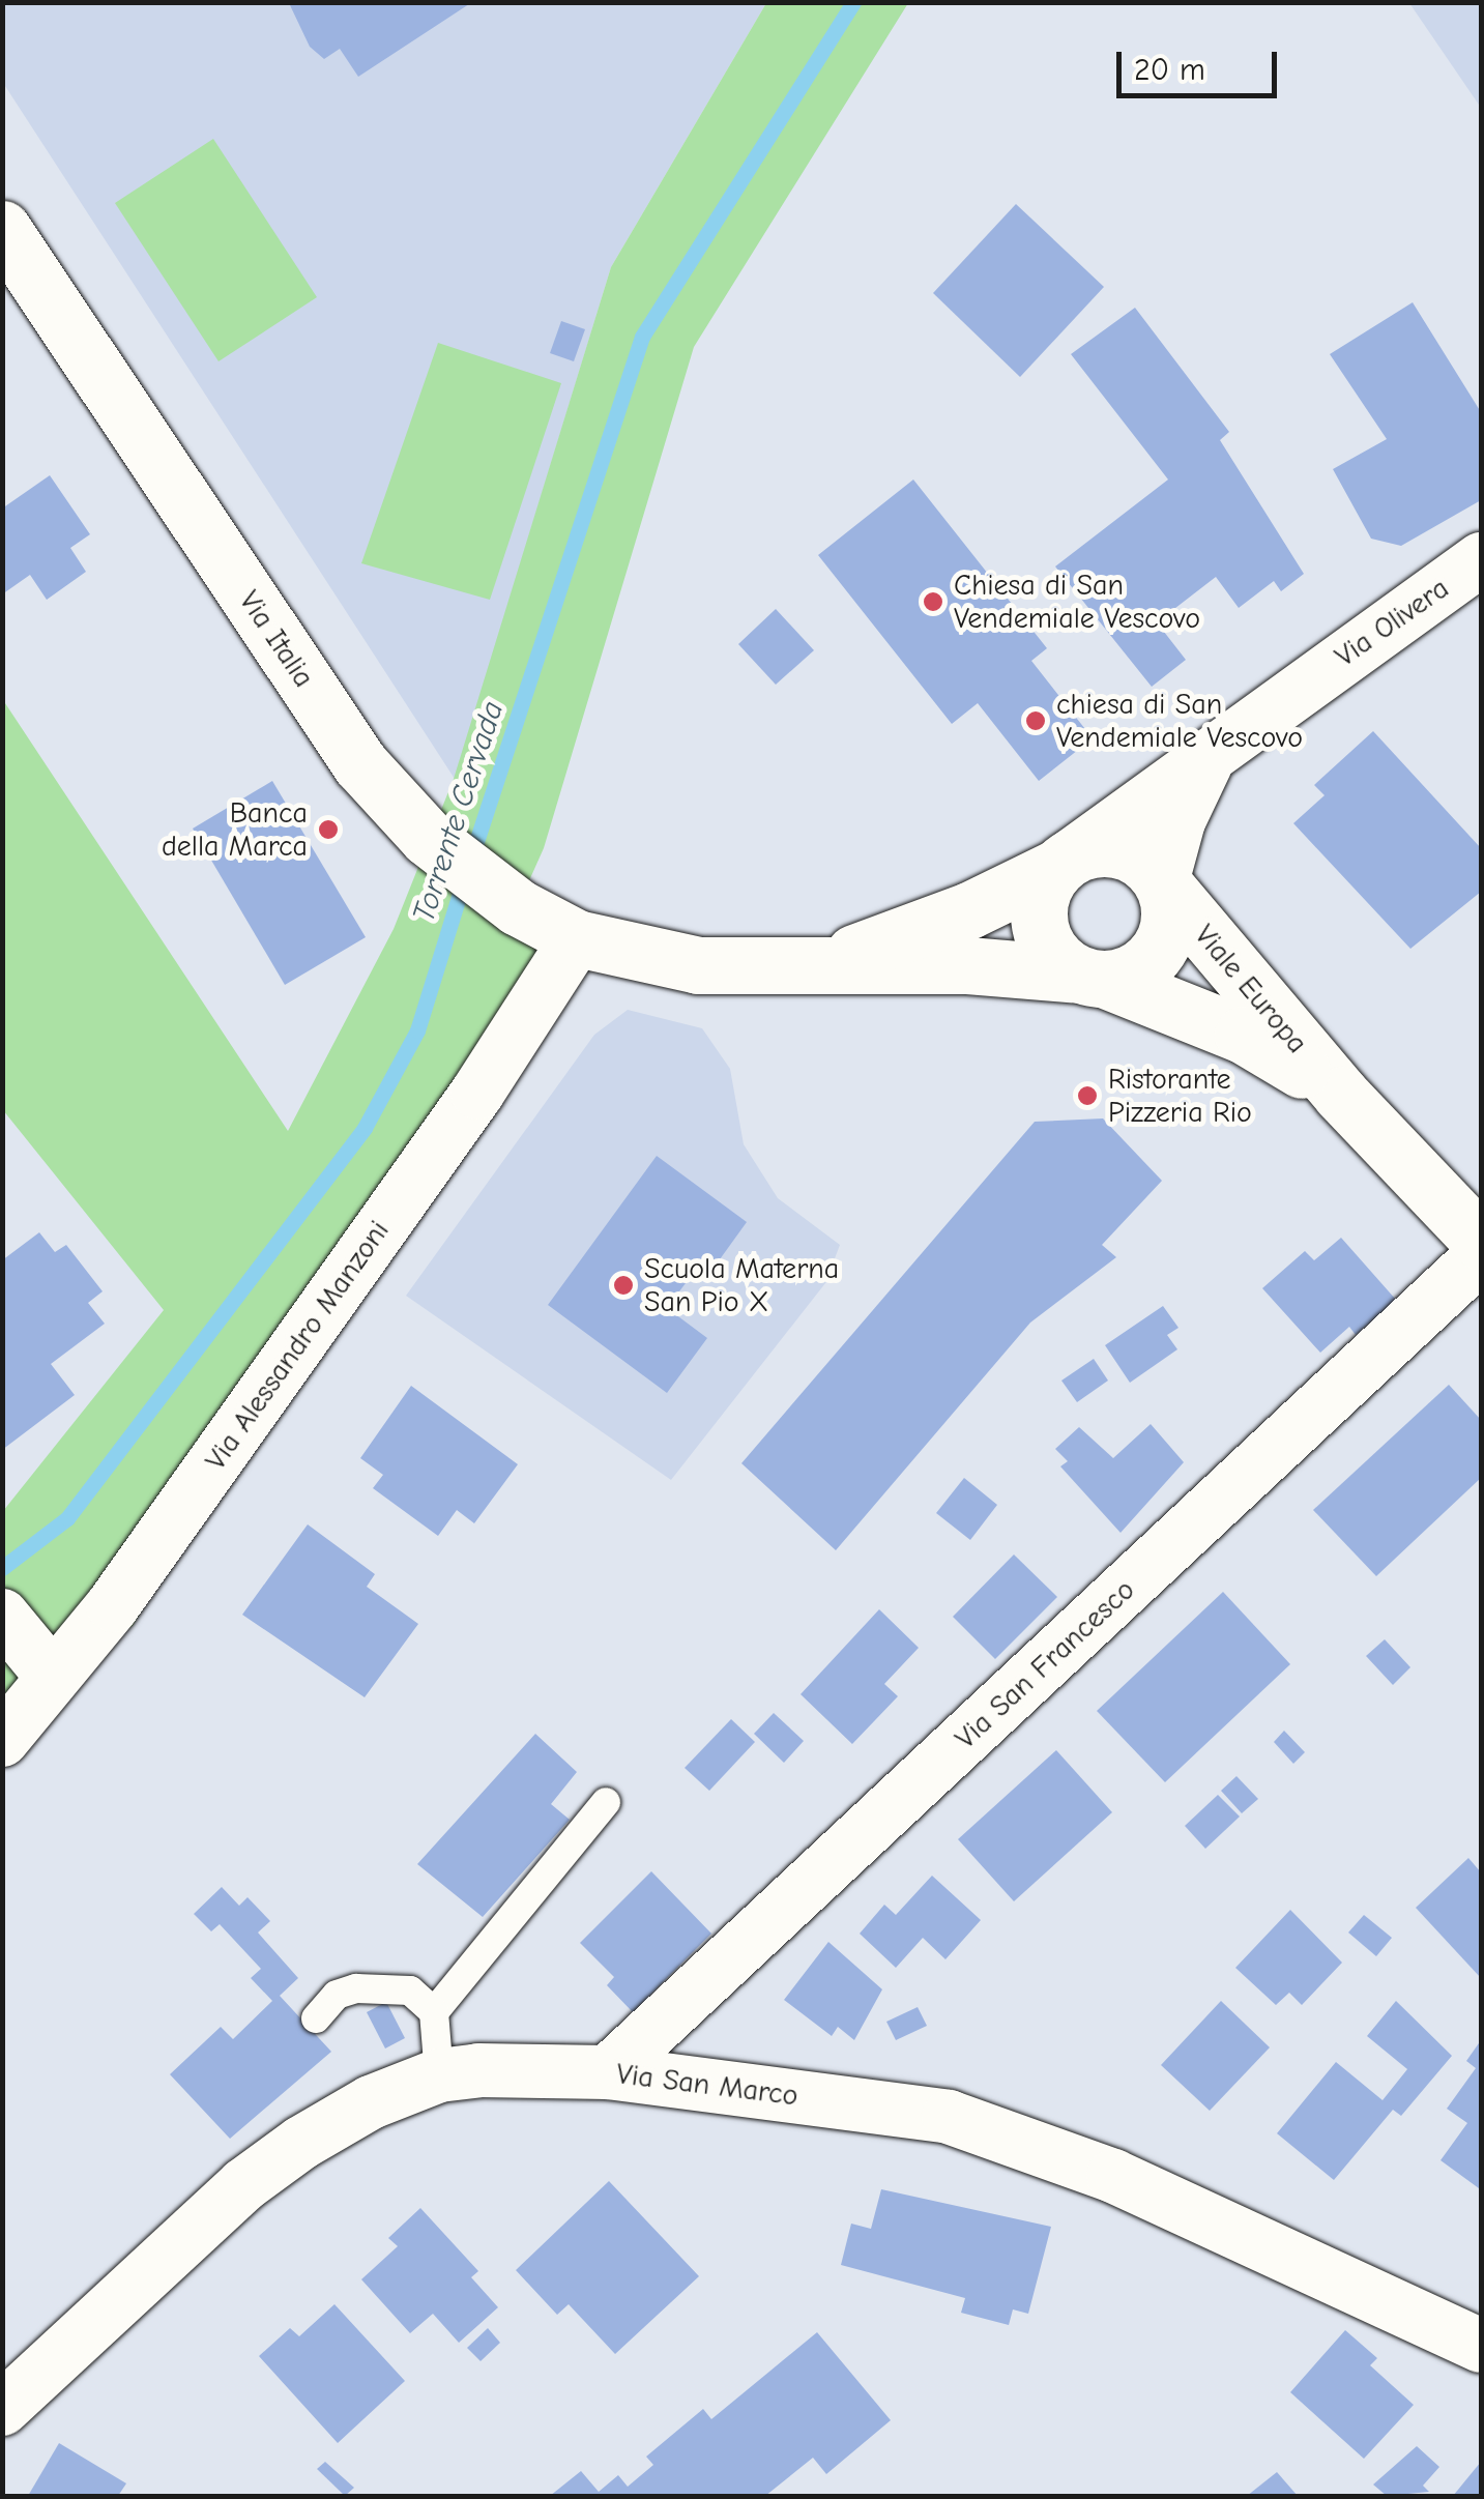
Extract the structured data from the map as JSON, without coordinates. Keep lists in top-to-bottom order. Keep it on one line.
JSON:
{"streets":{"street":["Via Olivera","Via Italia","Viale Europa","Via Alessandro Manzoni","Via San Francesco","Via San Marco"]},"crossings":[["Via Olivera","Viale Europa"],["Via Italia","Viale Europa"],["Via Italia","Via Alessandro Manzoni"],["Via San Francesco","Via San Marco"]],"water":["Torrente Cervada"],"places":["Chiesa di San Vendemiale Vescovo","chiesa di San Vendemiale Vescovo","Banca della Marca","Ristorante Pizzeria Rio","Scuola Materna San Pio X"],"scale_bar":"20 m"}
